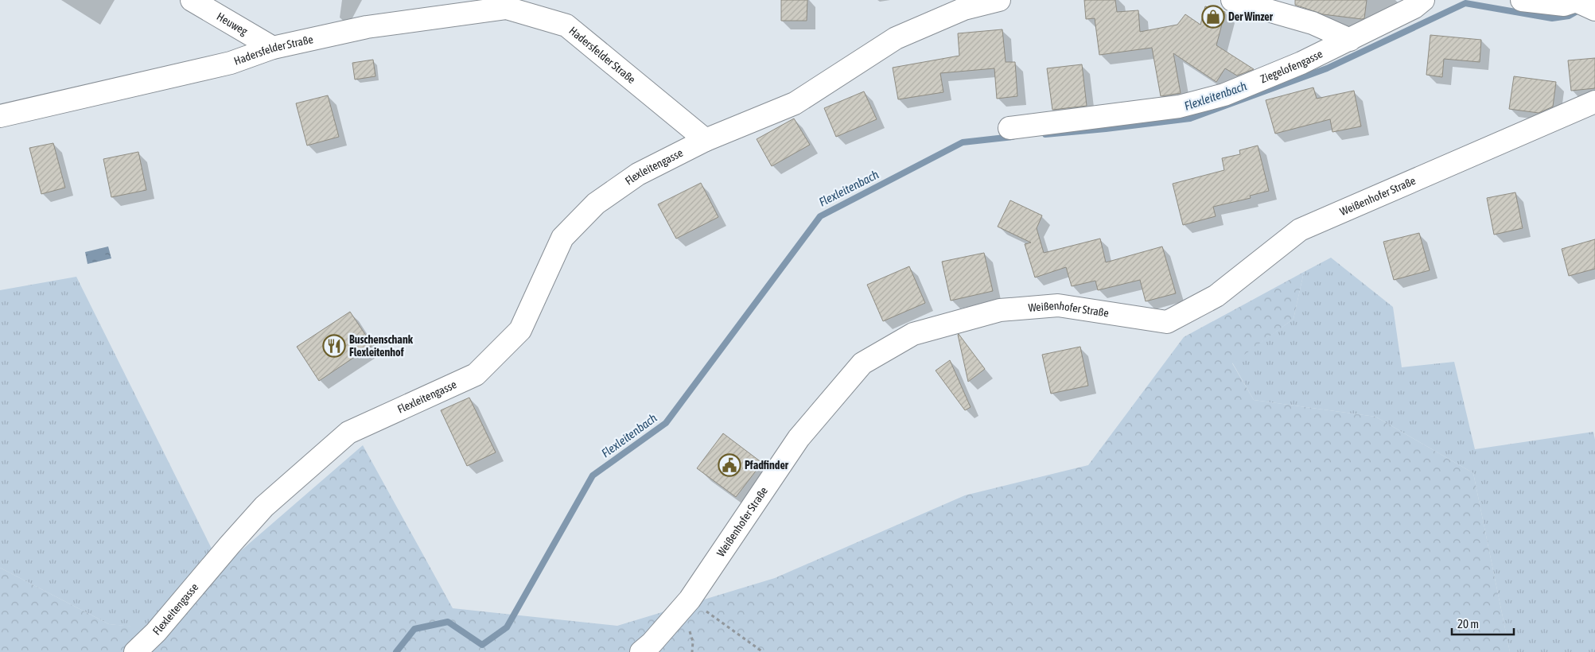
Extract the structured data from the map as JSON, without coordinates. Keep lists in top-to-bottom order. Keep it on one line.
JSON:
{"streets":{"street":["Heuweg","Hadersfelder Straße","Ziegelofengasse","Flexleitengasse","Weißenhofer Straße"]},"crossings":[["Heuweg","Hadersfelder Straße"],["Hadersfelder Straße","Flexleitengasse"]],"water":["Flexleitenbach"],"places":{"shop":["Der Winzer"],"restaurant":["Buschenschank Flexleitenhof"],"public building":["Pfadfinder"]},"scale_bar":"20 m"}
